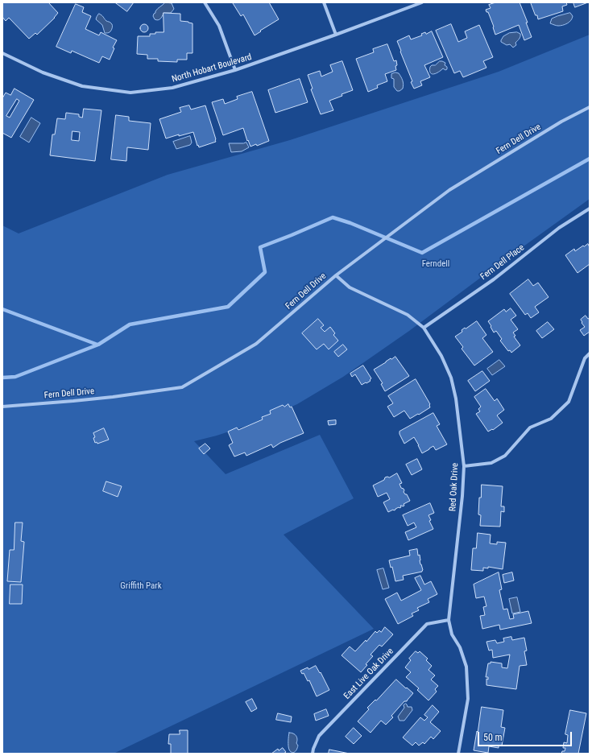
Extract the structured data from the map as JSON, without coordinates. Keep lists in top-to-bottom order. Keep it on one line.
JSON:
{"streets":{"street":["North Hobart Boulevard","Fern Dell Drive","Fern Dell Place","Red Oak Drive","East Live Oak Drive"]},"crossings":[["Fern Dell Drive","Red Oak Drive"],["Fern Dell Place","Red Oak Drive"],["Red Oak Drive","East Live Oak Drive"]],"parks":["Ferndell","Griffith Park"],"scale_bar":"50 m"}
